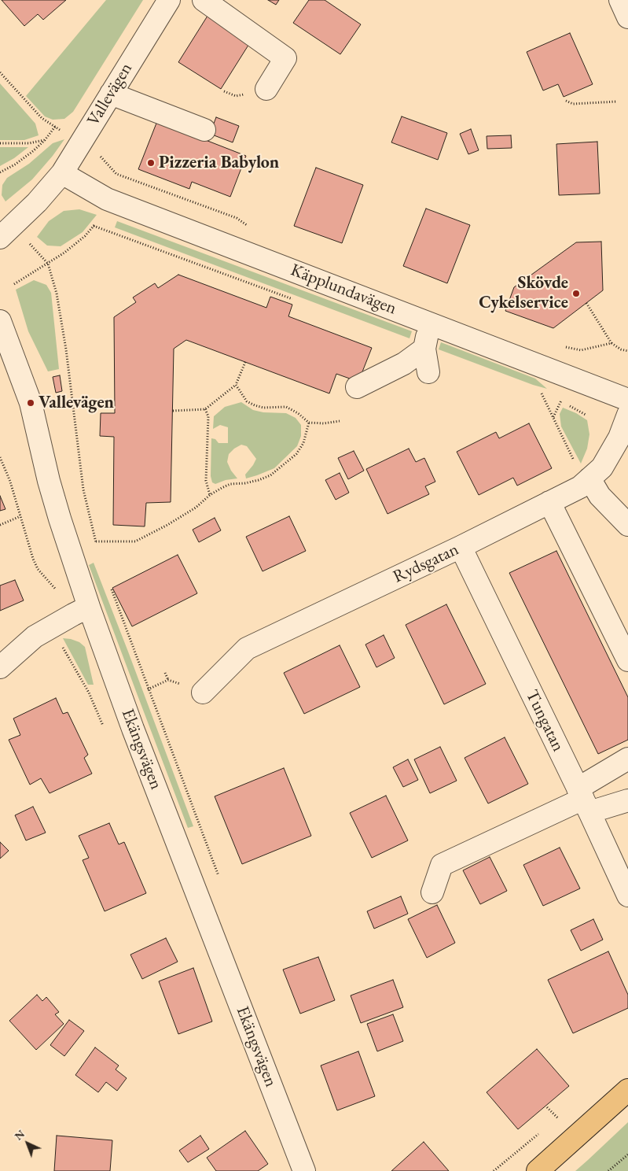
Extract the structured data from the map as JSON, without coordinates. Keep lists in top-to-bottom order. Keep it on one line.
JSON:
{"streets":{"street":["Vallevägen","Käpplundavägen","Rydsgatan","Tungatan","Ekängsvägen"]},"crossings":[["Vallevägen","Käpplundavägen"],["Rydsgatan","Tungatan"]],"places":["Pizzeria Babylon","Skövde Cykelservice","Vallevägen"],"north":"top left"}
